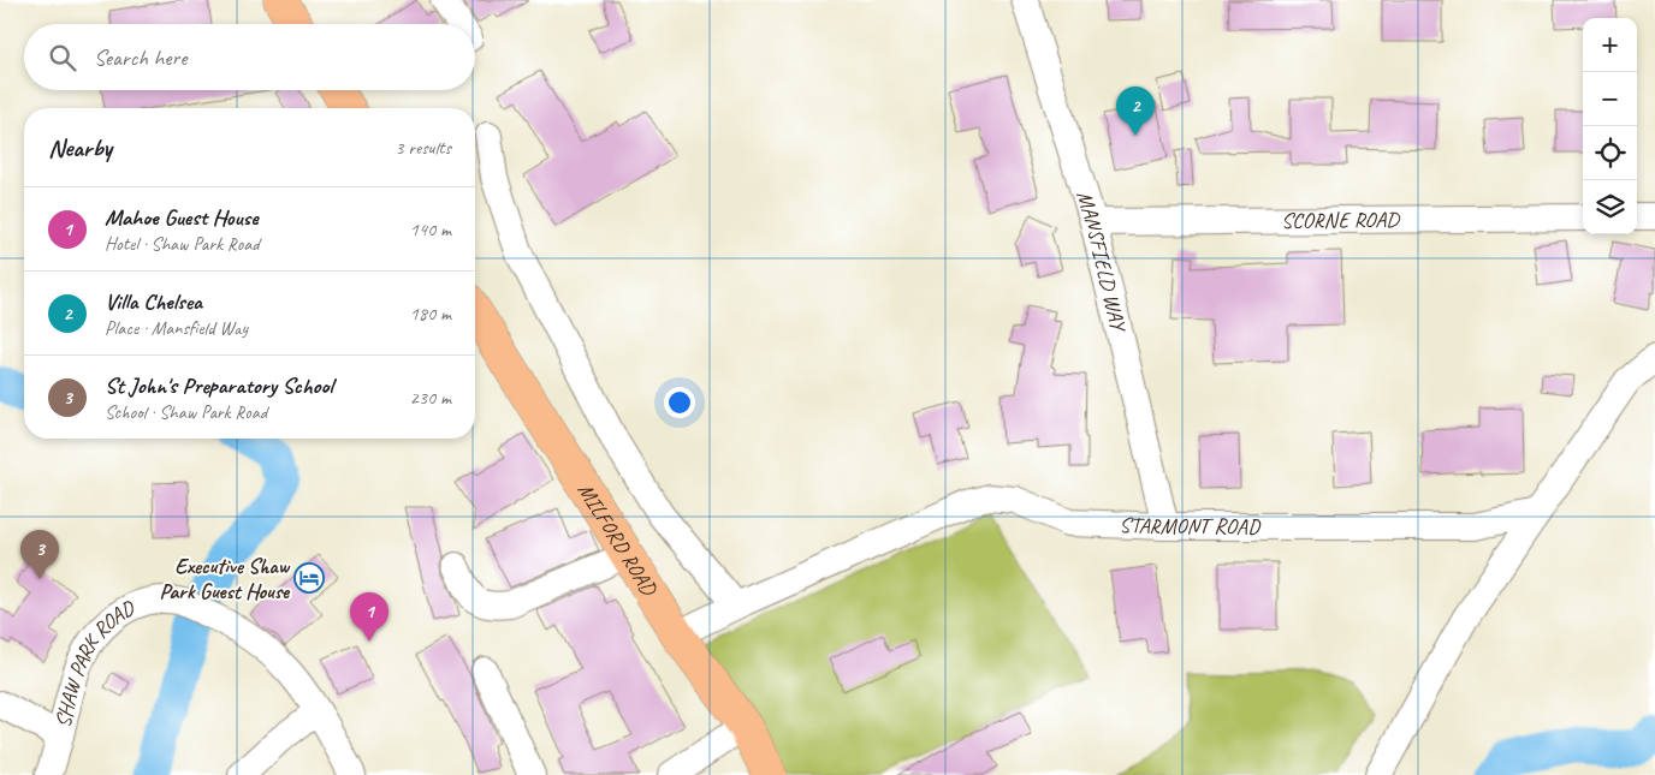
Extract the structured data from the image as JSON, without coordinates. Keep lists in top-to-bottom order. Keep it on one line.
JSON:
{"streets":{"main road":["MILFORD ROAD"],"street":["SCORNE ROAD","MANSFIELD WAY","STARMONT ROAD","SHAW PARK ROAD"]},"crossings":[["SCORNE ROAD","MANSFIELD WAY"],["MANSFIELD WAY","STARMONT ROAD"],["STARMONT ROAD","MILFORD ROAD"]],"places":{"hotel":["Executive Shaw Park Guest House"]},"page":{"map_buttons":["+","−"],"search":"Search here","pins":["2","3","1"],"heading":["Nearby","3 results"],"list":[{"mark":"1","name":"Mahoe Guest House","note":"Hotel · Shaw Park Road","value":"140 m"},{"mark":"2","name":"Villa Chelsea","note":"Place · Mansfield Way","value":"180 m"},{"mark":"3","name":"St John's Preparatory School","note":"School · Shaw Park Road","value":"230 m"}]}}
